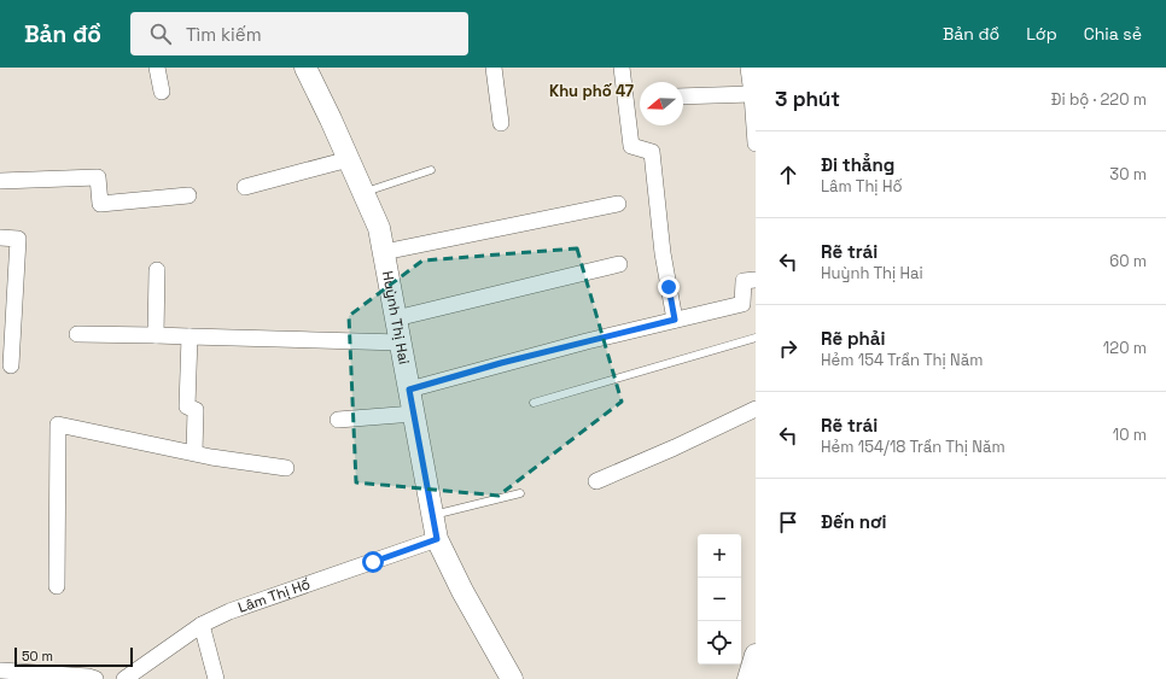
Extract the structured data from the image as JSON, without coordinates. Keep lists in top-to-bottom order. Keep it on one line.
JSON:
{"streets":{"street":["Huỳnh Thị Hai","Lâm Thị Hố"]},"crossings":[["Huỳnh Thị Hai","Lâm Thị Hố"]],"districts":["Khu phố 47"],"scale_bar":"50 m","north":"left","page":{"header":"Bản đồ","search":"Tìm kiếm","nav":["Bản đồ","Lớp","Chia sẻ"],"heading":["3 phút","Đi bộ · 220 m"],"list":[["Đi thẳng","Lâm Thị Hố","30 m"],["Rẽ trái","Huỳnh Thị Hai","60 m"],["Rẽ phải","Hẻm 154 Trần Thị Năm","120 m"],["Rẽ trái","Hẻm 154/18 Trần Thị Năm","10 m"],"Đến nơi"],"map_buttons":["+","−"],"scale":"50 m"}}
